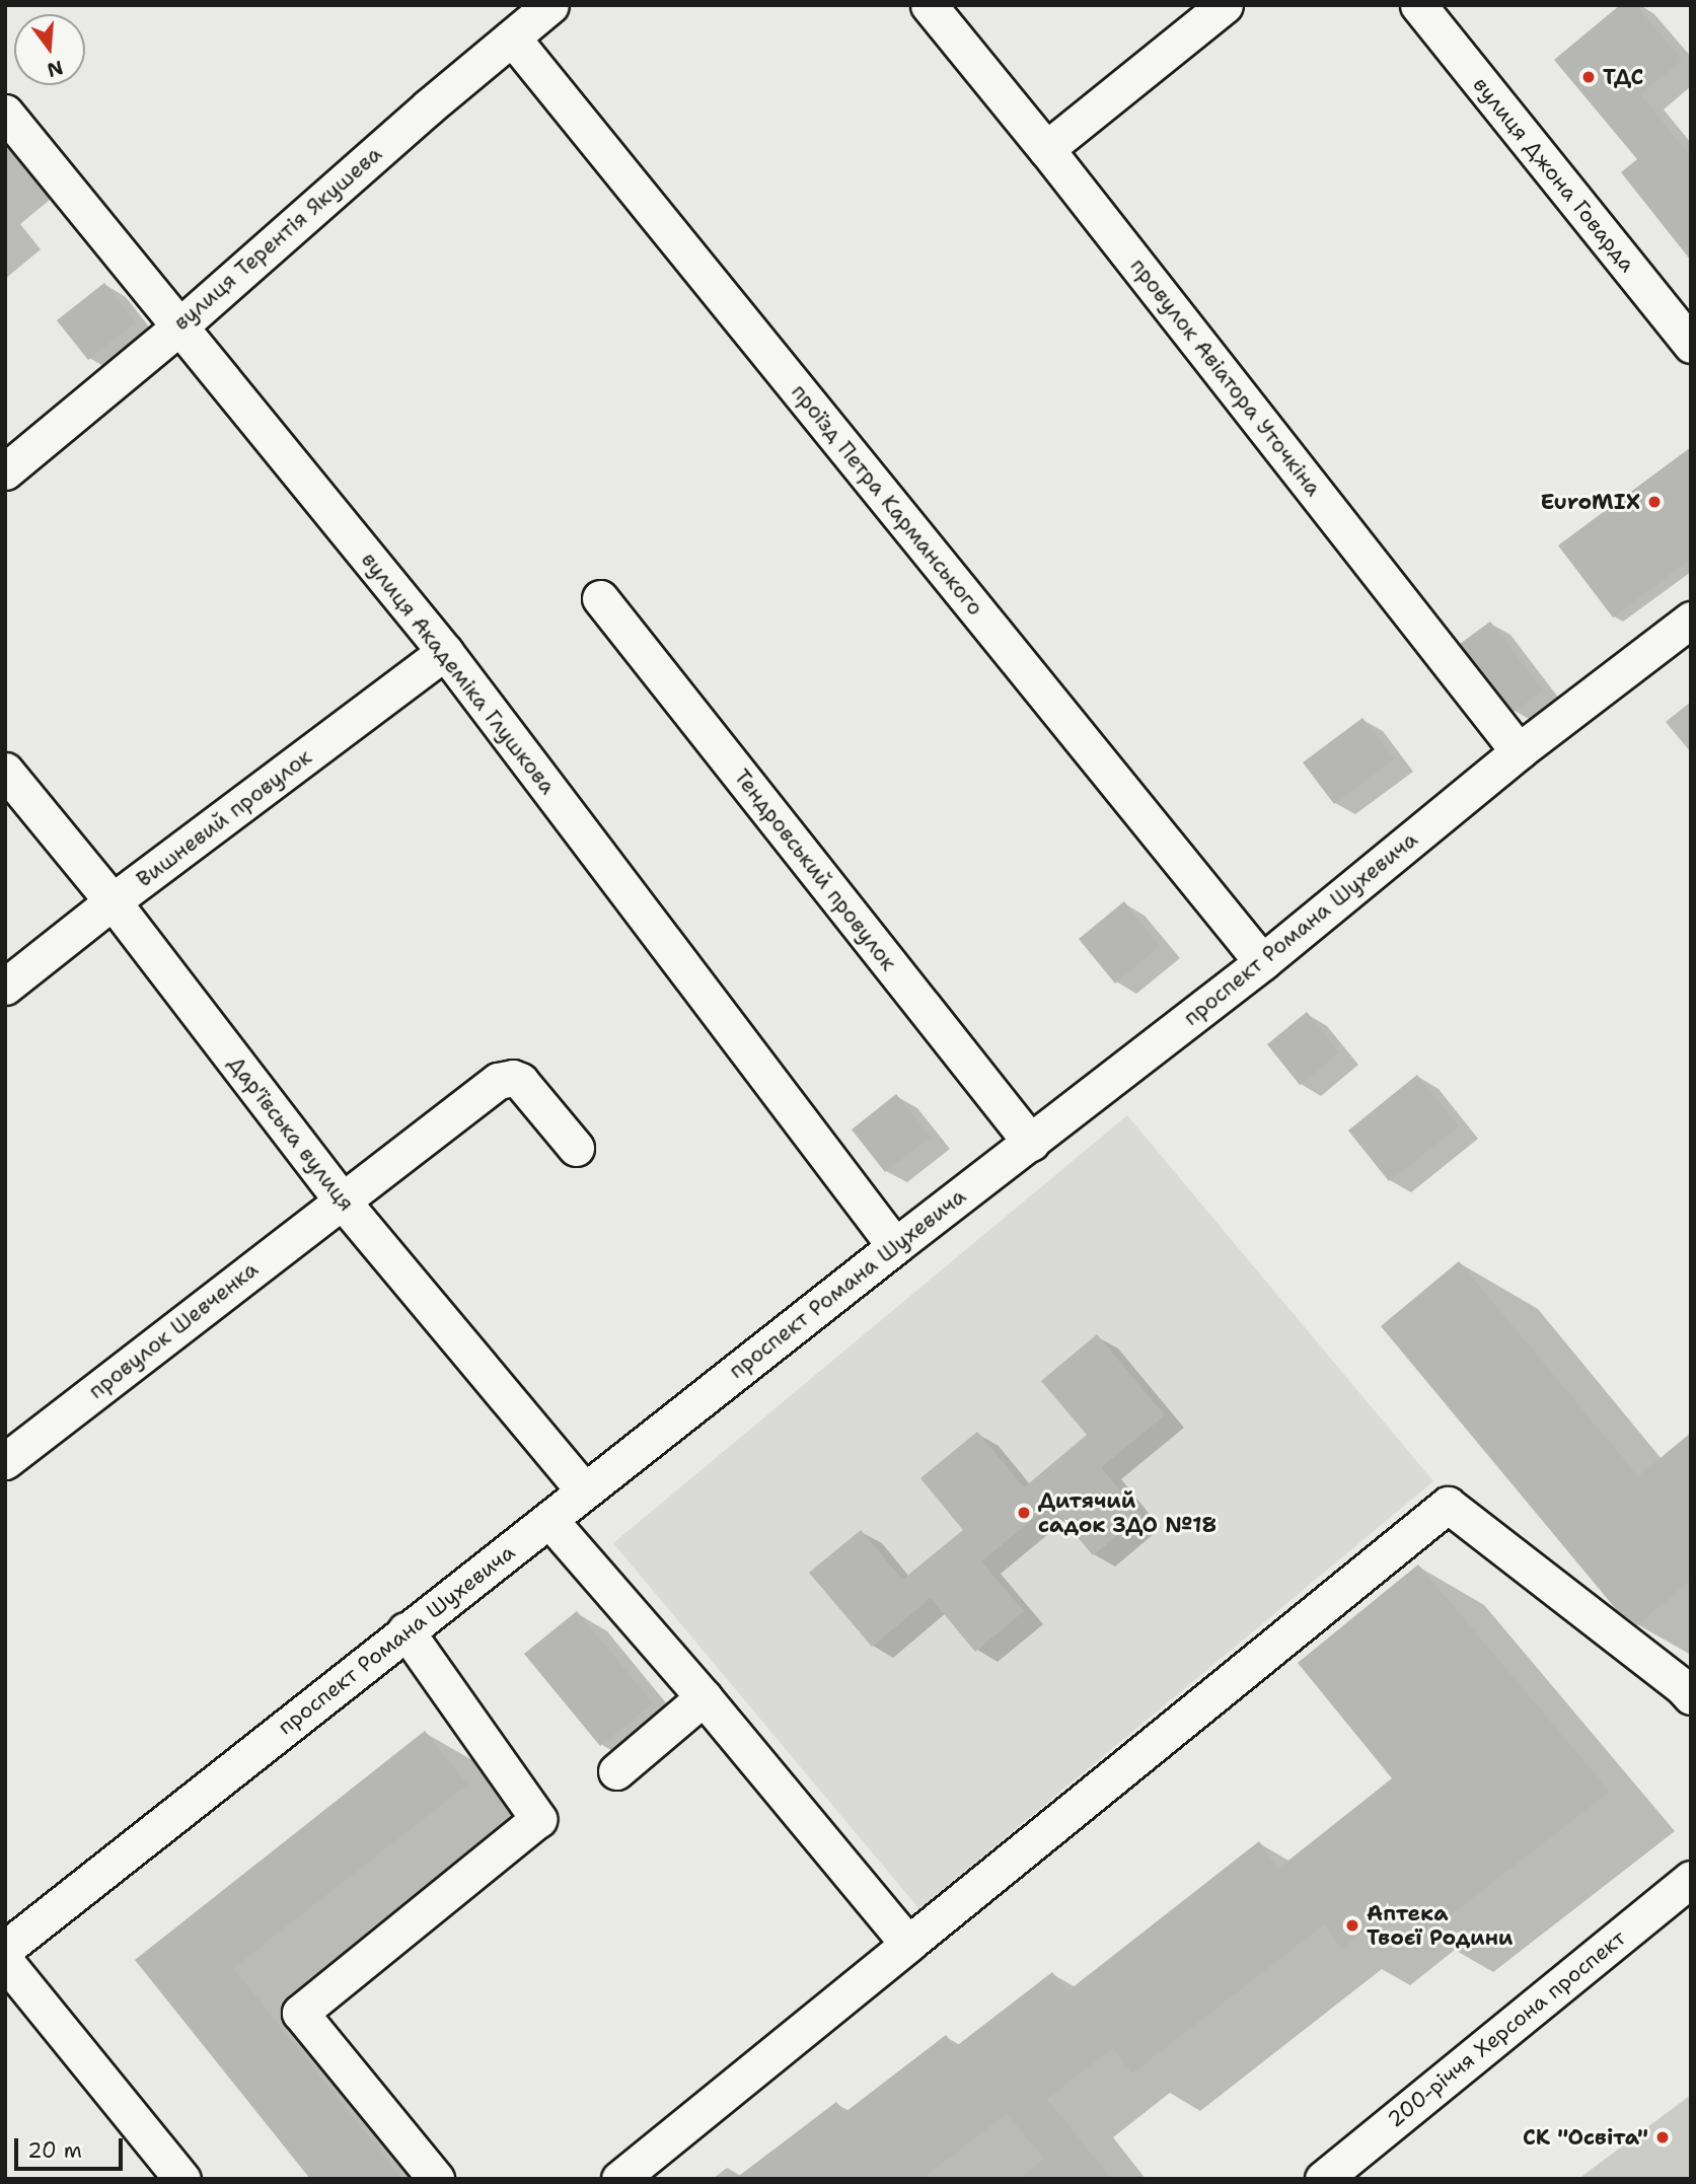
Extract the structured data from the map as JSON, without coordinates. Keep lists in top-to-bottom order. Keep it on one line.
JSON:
{"streets":{"street":["вулиця Джона Говарда","вулиця Терентія Якушева","провулок Авіатора Уточкіна","проїзд Петра Карманського","вулиця Академіка Глушкова","Вишневий провулок","Тендровський провулок","проспект Романа Шухевича","Дар'ївська вулиця","провулок Шевченка","200-річчя Херсона проспект"]},"crossings":[["вулиця Терентія Якушева","проїзд Петра Карманського"],["вулиця Терентія Якушева","вулиця Академіка Глушкова"],["провулок Авіатора Уточкіна","проспект Романа Шухевича"],["проїзд Петра Карманського","проспект Романа Шухевича"],["вулиця Академіка Глушкова","Вишневий провулок"],["вулиця Академіка Глушкова","проспект Романа Шухевича"],["Вишневий провулок","Дар'ївська вулиця"],["Тендровський провулок","проспект Романа Шухевича"],["проспект Романа Шухевича","Дар'ївська вулиця"],["Дар'ївська вулиця","провулок Шевченка"]],"places":["ТДС","EuroMIX","Дитячий садок ЗДО №18","Аптека Твоєї Родини","СК \"Освіта\""],"scale_bar":"20 m","north":"bottom"}
